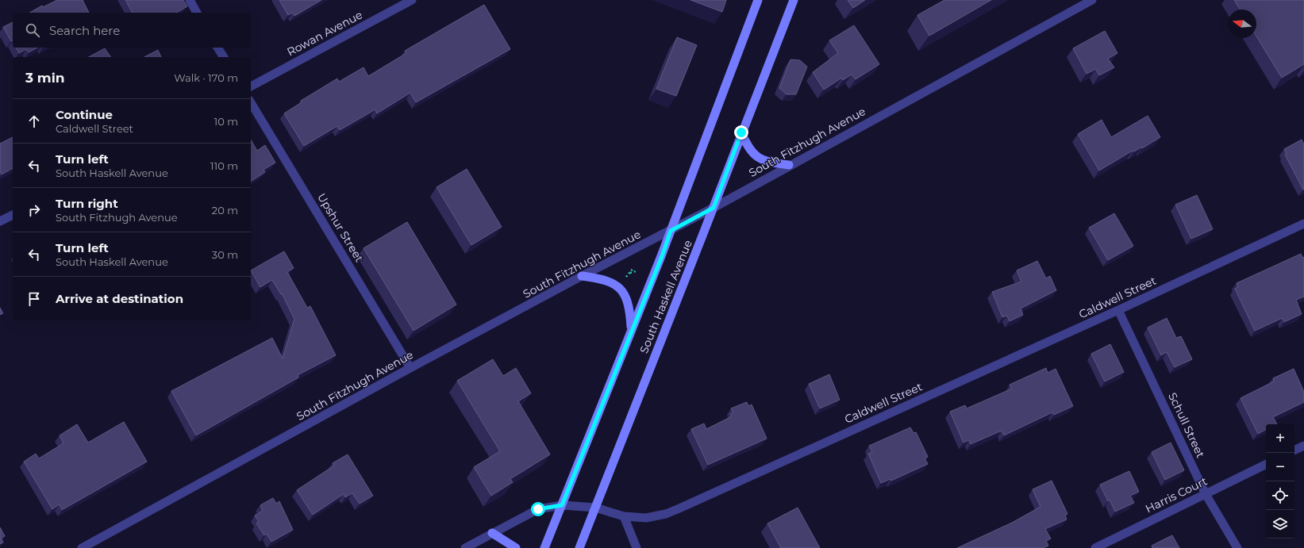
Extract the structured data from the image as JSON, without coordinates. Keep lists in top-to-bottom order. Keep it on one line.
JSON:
{"streets":{"main road":["South Haskell Avenue"],"street":["Rowan Avenue","South Fitzhugh Avenue","Upshur Street","Caldwell Street","Schull Street","Harris Court"]},"crossings":[["South Fitzhugh Avenue","Upshur Street"],["South Fitzhugh Avenue","South Haskell Avenue"],["South Haskell Avenue","Caldwell Street"],["Caldwell Street","Schull Street"],["Schull Street","Harris Court"]],"north":"left","page":{"search":"Search here","heading":["3 min","Walk · 170 m"],"list":[["Continue","Caldwell Street","10 m"],["Turn left","South Haskell Avenue","110 m"],["Turn right","South Fitzhugh Avenue","20 m"],["Turn left","South Haskell Avenue","30 m"],"Arrive at destination"],"map_buttons":["+","−"]}}
